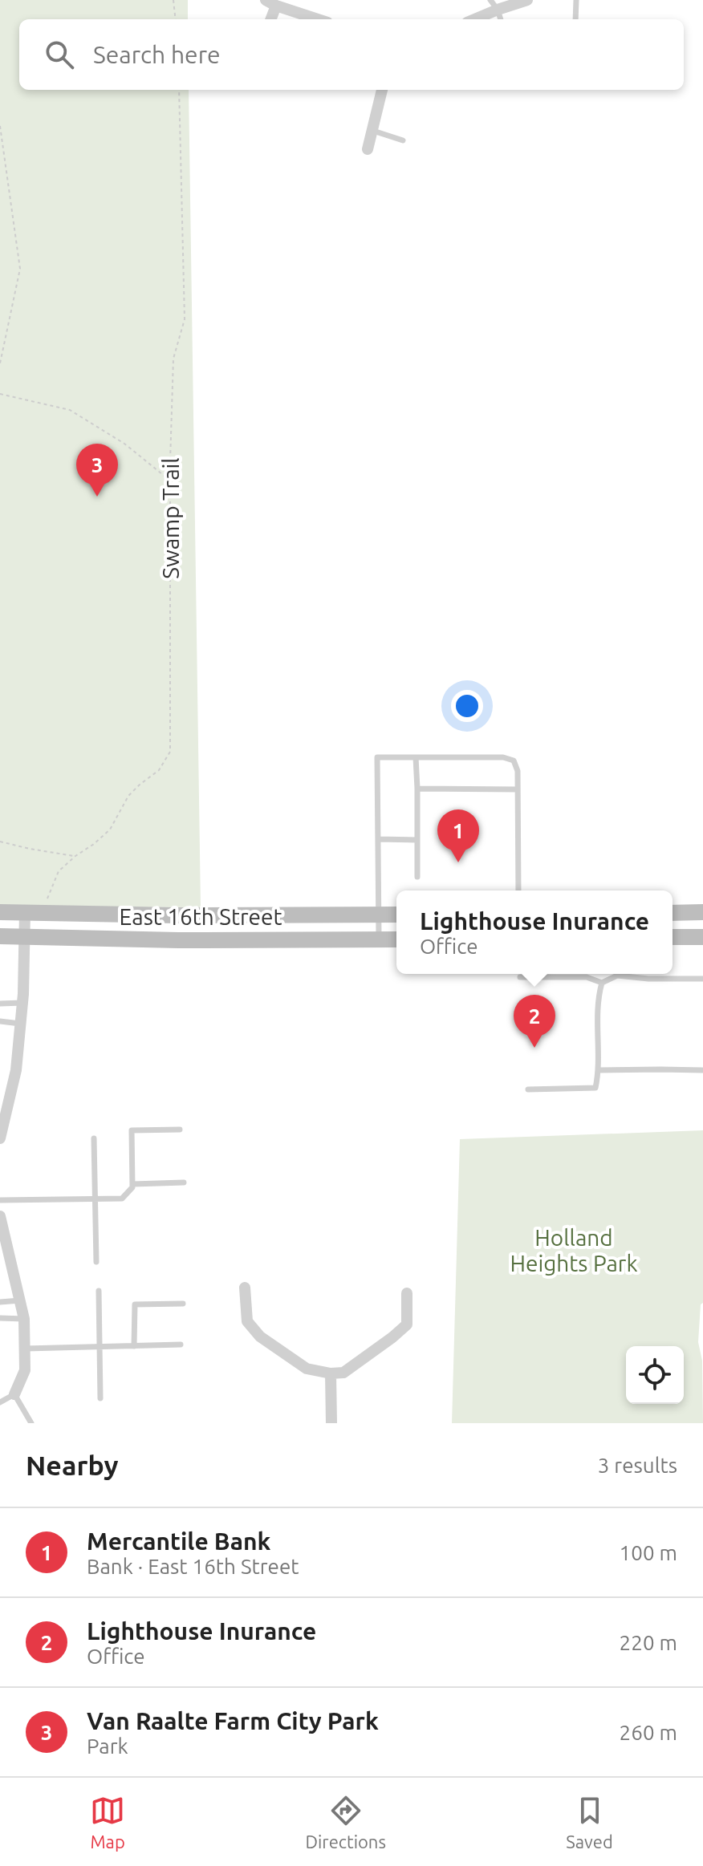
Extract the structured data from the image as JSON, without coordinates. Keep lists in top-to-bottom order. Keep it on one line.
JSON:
{"streets":{"main road":["East 16th Street"],"path":["Swamp Trail"]},"parks":["Holland Heights Park"],"page":{"search":"Search here","pins":["3","1","2"],"popup":["Lighthouse Inurance","Office"],"heading":["Nearby","3 results"],"list":[{"mark":"1","name":"Mercantile Bank","note":"Bank · East 16th Street","value":"100 m"},{"mark":"2","name":"Lighthouse Inurance","note":"Office","value":"220 m"},{"mark":"3","name":"Van Raalte Farm City Park","note":"Park","value":"260 m"}],"nav":["Map","Directions","Saved"]}}
